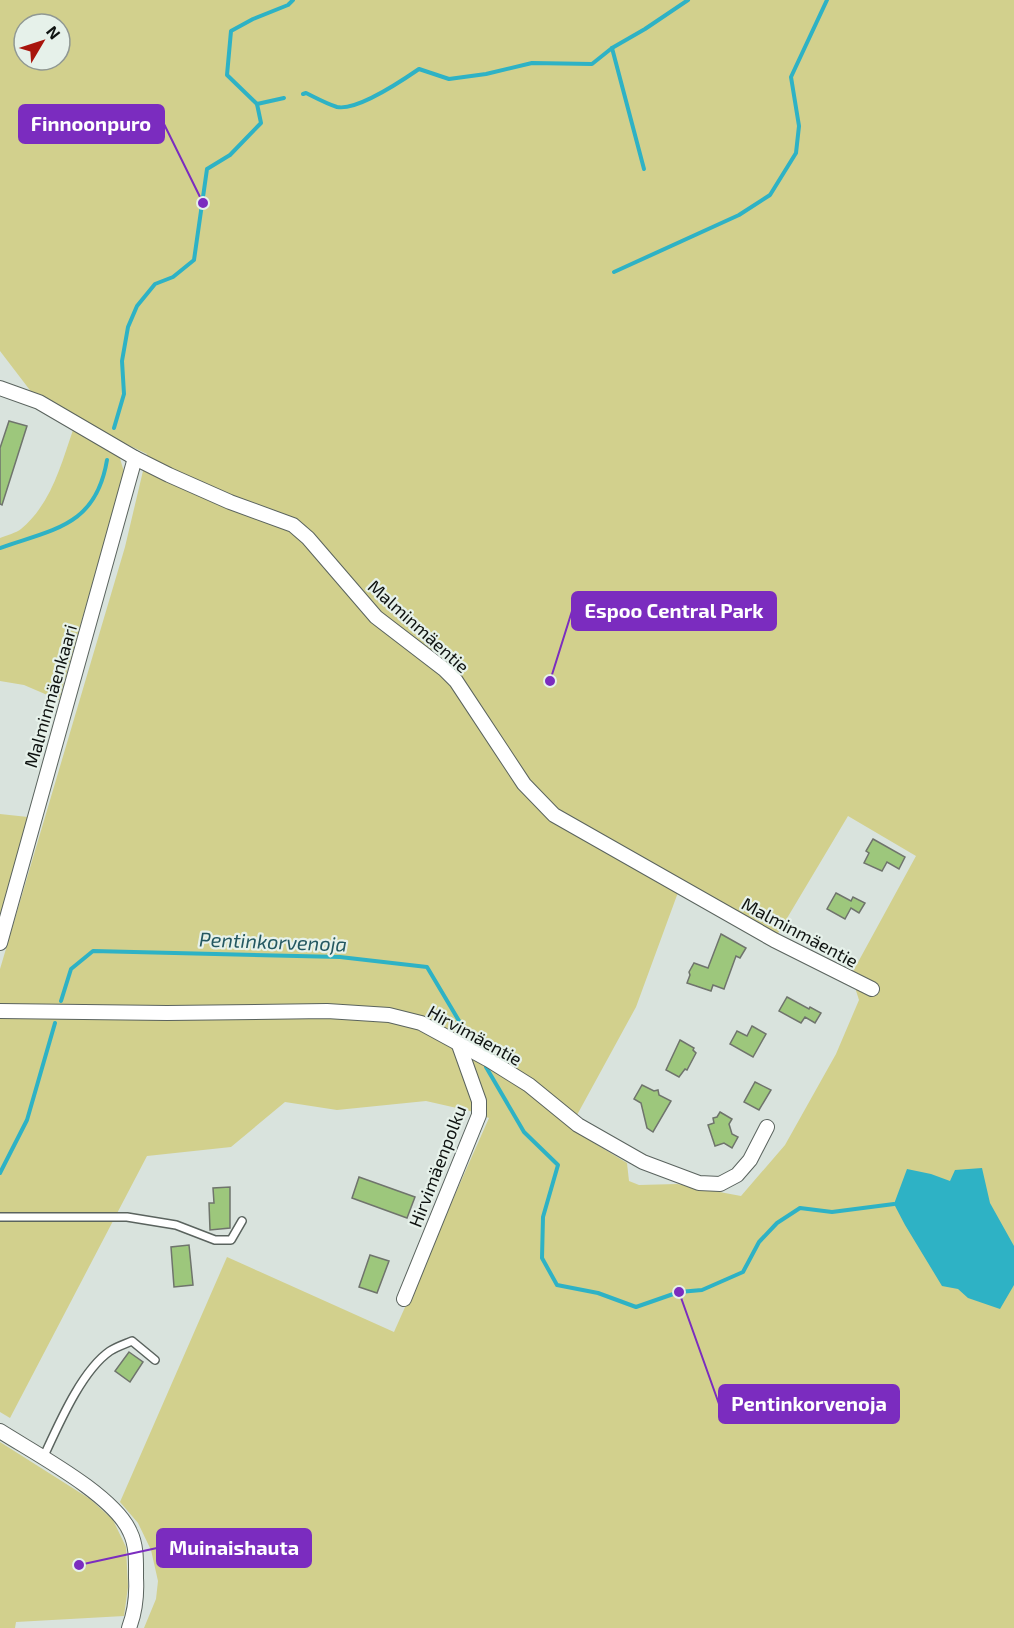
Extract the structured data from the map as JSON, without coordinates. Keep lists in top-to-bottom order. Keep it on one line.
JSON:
{"streets":{"street":["Malminmäentie","Malminmäenkaari","Hirvimäentie","Hirvimäenpolku"]},"crossings":[["Malminmäentie","Malminmäenkaari"],["Hirvimäentie","Hirvimäenpolku"]],"water":["Pentinkorvenoja"],"places":["Finnoonpuro","Espoo Central Park","Pentinkorvenoja","Muinaishauta"],"north":"top right"}
